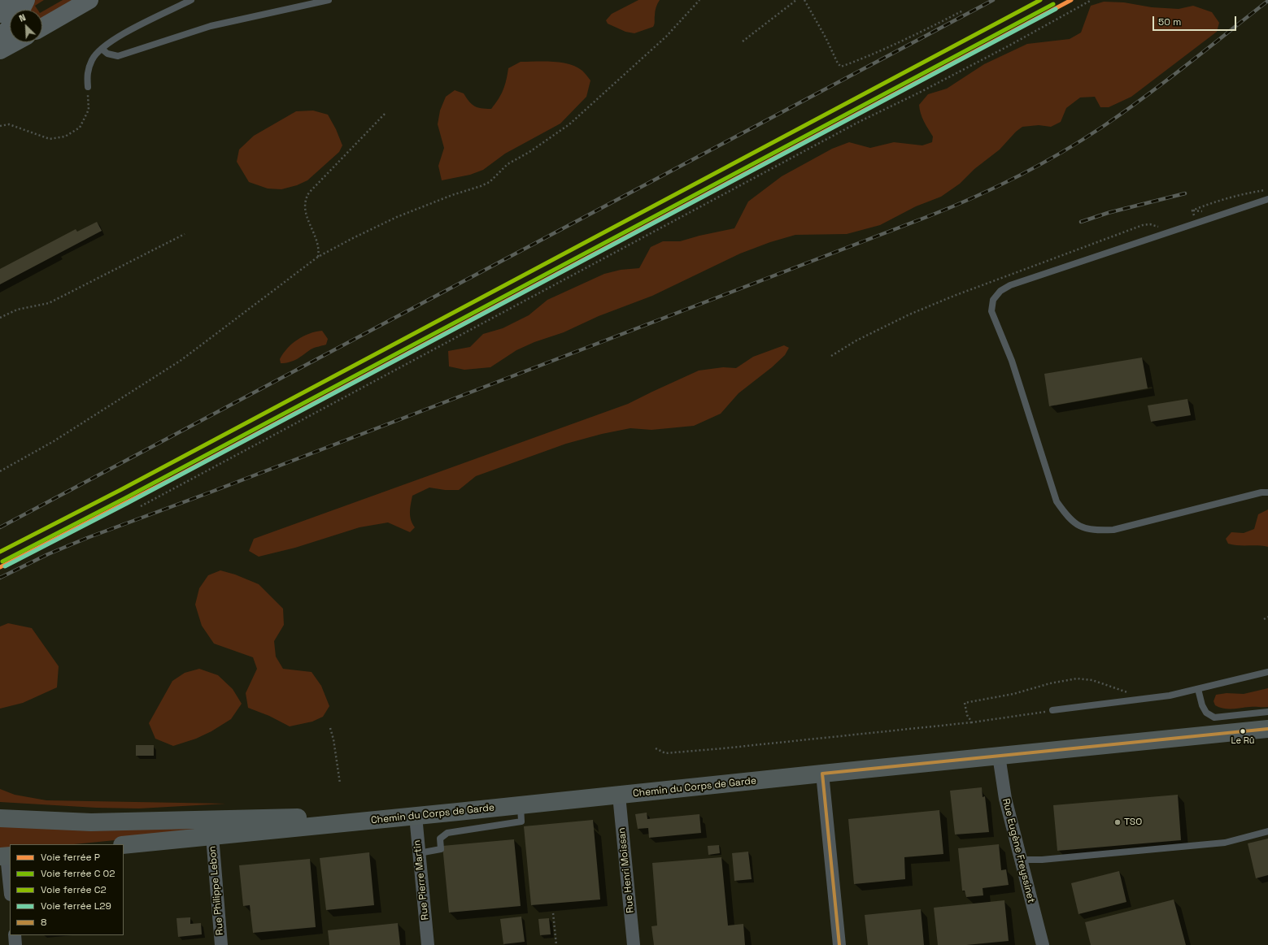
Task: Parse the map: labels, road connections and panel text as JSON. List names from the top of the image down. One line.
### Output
{"streets":{"street":["Chemin du Corps de Garde","Rue Eugène Freyssinet","Rue Henri Moissan","Rue Pierre Martin","Rue Philippe Lebon"]},"crossings":[["Chemin du Corps de Garde","Rue Eugène Freyssinet"],["Chemin du Corps de Garde","Rue Henri Moissan"],["Chemin du Corps de Garde","Rue Pierre Martin"],["Chemin du Corps de Garde","Rue Philippe Lebon"]],"places":["Le Rû","TSO"],"lines":["rail line P","rail line C2","rail line L29","transit line 8"],"legend":["Voie ferrée P","Voie ferrée C 02","Voie ferrée C2","Voie ferrée L29","8"],"scale_bar":"50 m","north":"top left"}
